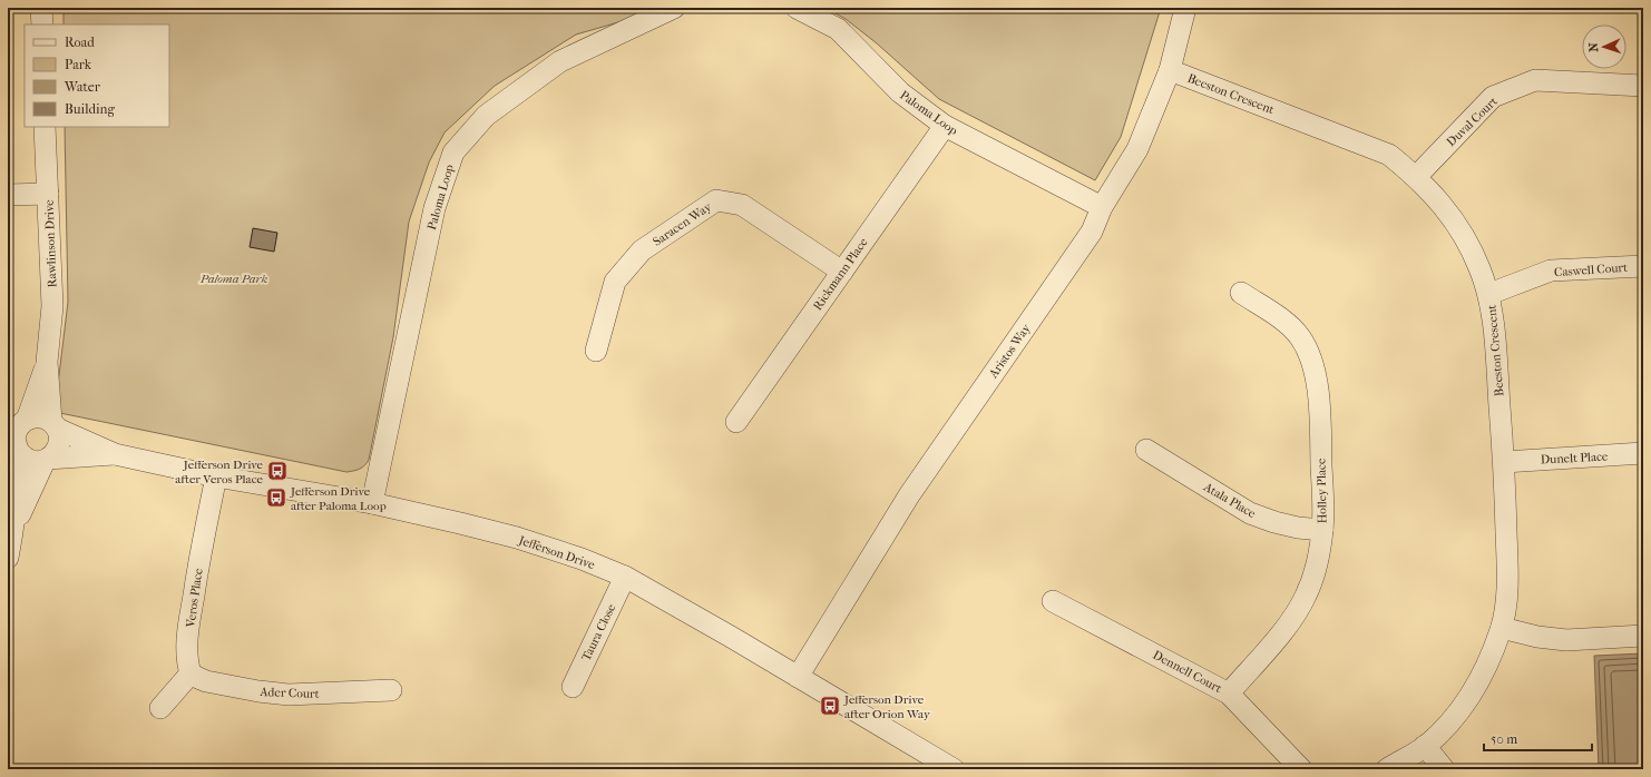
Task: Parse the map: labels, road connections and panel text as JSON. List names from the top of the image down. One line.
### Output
{"streets":{"street":["Beeston Crescent","Paloma Loop","Duval Court","Saracen Way","Rawlinson Drive","Caswell Court","Rickmann Place","Aristos Way","Dunelt Place","Holley Place","Atala Place","Jefferson Drive","Veros Place","Taura Close","Dennell Court","Ader Court"]},"crossings":[["Beeston Crescent","Duval Court"],["Beeston Crescent","Caswell Court"],["Beeston Crescent","Aristos Way"],["Beeston Crescent","Dunelt Place"],["Paloma Loop","Rickmann Place"],["Paloma Loop","Aristos Way"],["Paloma Loop","Jefferson Drive"],["Saracen Way","Rickmann Place"],["Rawlinson Drive","Jefferson Drive"],["Aristos Way","Jefferson Drive"],["Holley Place","Atala Place"],["Holley Place","Dennell Court"],["Jefferson Drive","Veros Place"],["Jefferson Drive","Taura Close"],["Veros Place","Ader Court"]],"parks":["Paloma Park"],"places":{"bus stop":["Jefferson Drive after Veros Place","Jefferson Drive after Paloma Loop","Jefferson Drive after Orion Way"]},"legend":["Road","Park","Water","Building"],"scale_bar":"50 m","north":"left"}
